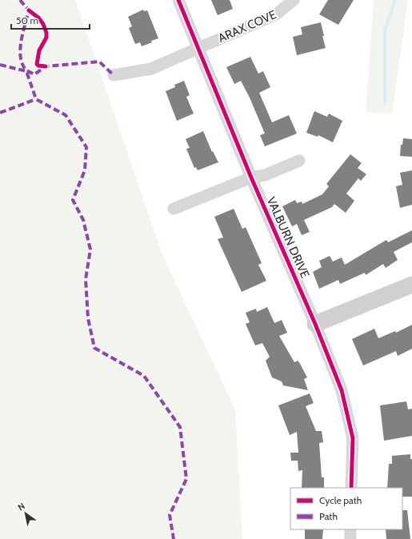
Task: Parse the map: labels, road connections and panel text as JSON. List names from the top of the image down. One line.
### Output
{"streets":{"street":["ARAX COVE","VALBURN DRIVE"]},"crossings":[["ARAX COVE","VALBURN DRIVE"]],"legend":["Cycle path","Path"],"scale_bar":"50 m","north":"top left"}
